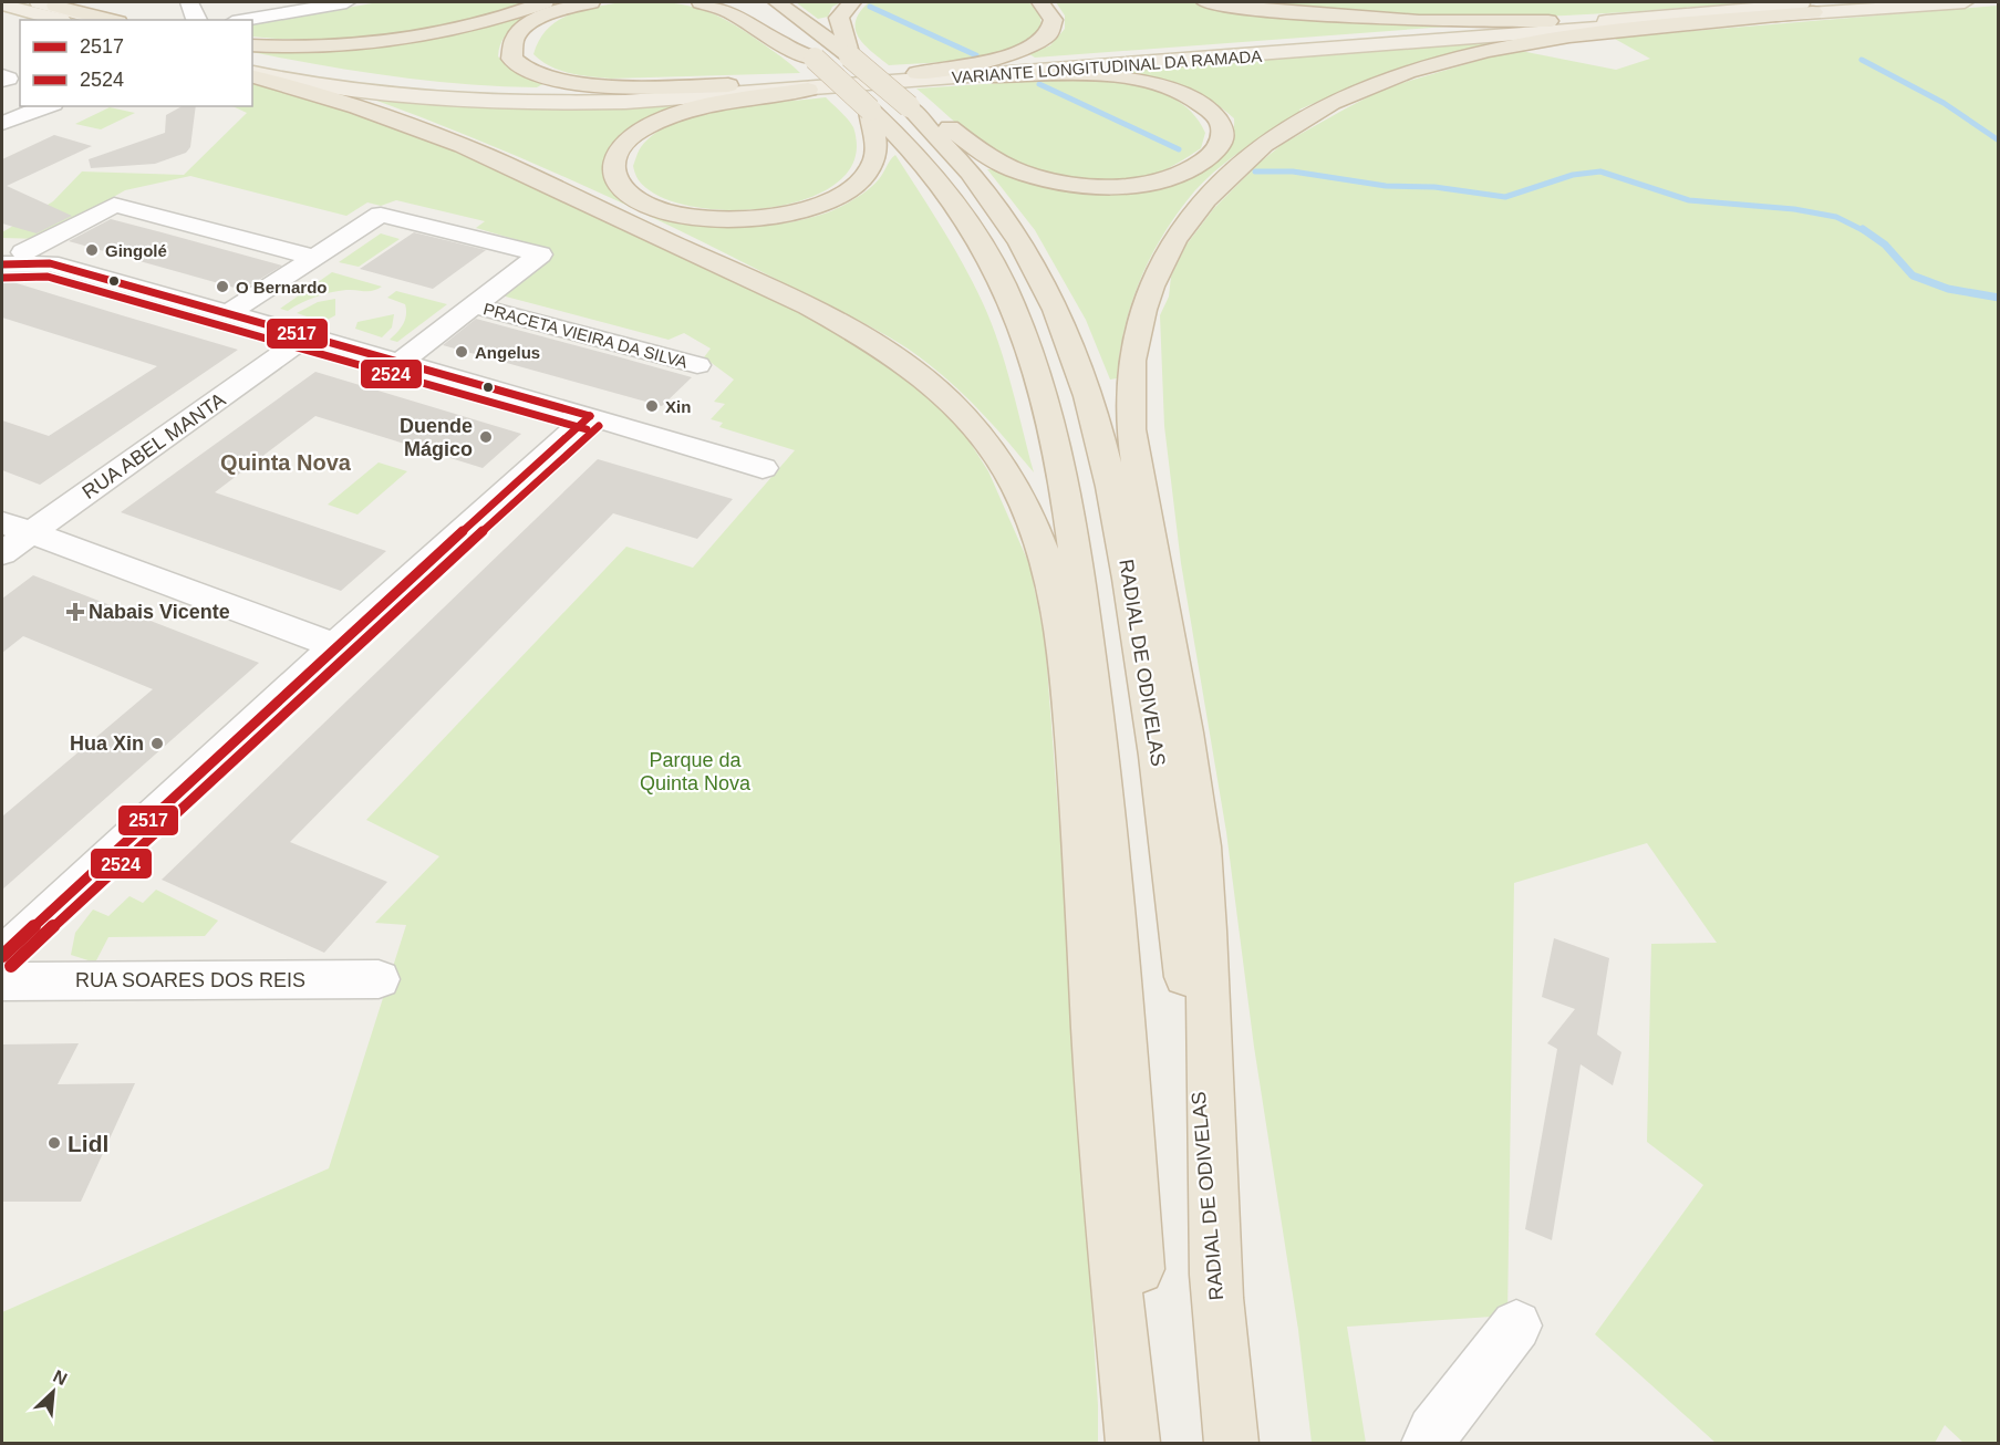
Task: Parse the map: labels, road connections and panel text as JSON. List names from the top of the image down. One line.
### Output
{"streets":{"highway":["RADIAL DE ODIVELAS"],"main road":["VARIANTE LONGITUDINAL DA RAMADA"],"street":["PRACETA VIEIRA DA SILVA","RUA ABEL MANTA","RUA SOARES DOS REIS"]},"crossings":[["VARIANTE LONGITUDINAL DA RAMADA","RADIAL DE ODIVELAS"]],"districts":["Quinta Nova"],"parks":["Parque da Quinta Nova"],"places":{"other":["Gingolé","O Bernardo","Angelus","Xin","Duende Mágico","Hua Xin","Lidl"],"health":["Nabais Vicente"]},"lines":["transit line 2517","transit line 2524"],"legend":["2517","2524"],"north":"top right"}
